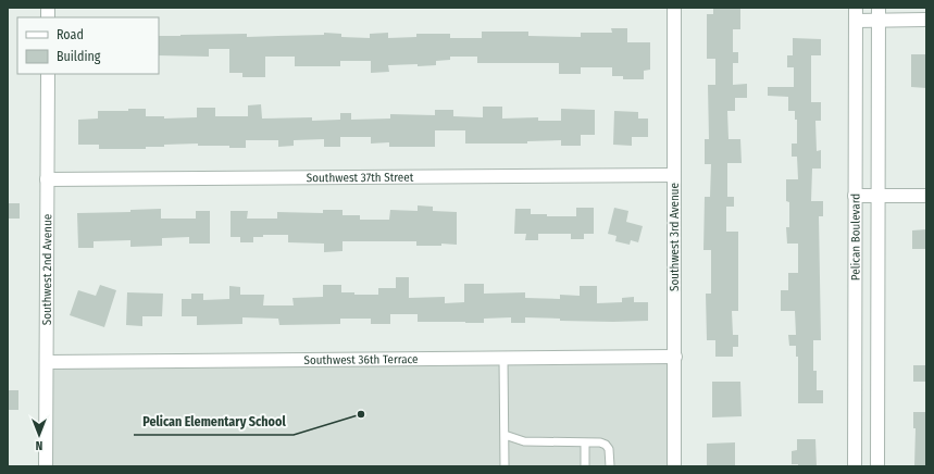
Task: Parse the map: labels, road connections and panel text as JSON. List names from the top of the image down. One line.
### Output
{"streets":{"street":["Southwest 37th Street","Southwest 3rd Avenue","Pelican Boulevard","Southwest 2nd Avenue","Southwest 36th Terrace"]},"crossings":[["Southwest 37th Street","Southwest 3rd Avenue"],["Southwest 37th Street","Southwest 2nd Avenue"],["Southwest 3rd Avenue","Southwest 36th Terrace"],["Southwest 2nd Avenue","Southwest 36th Terrace"]],"places":["Pelican Elementary School"],"legend":["Road","Building"],"north":"bottom"}
